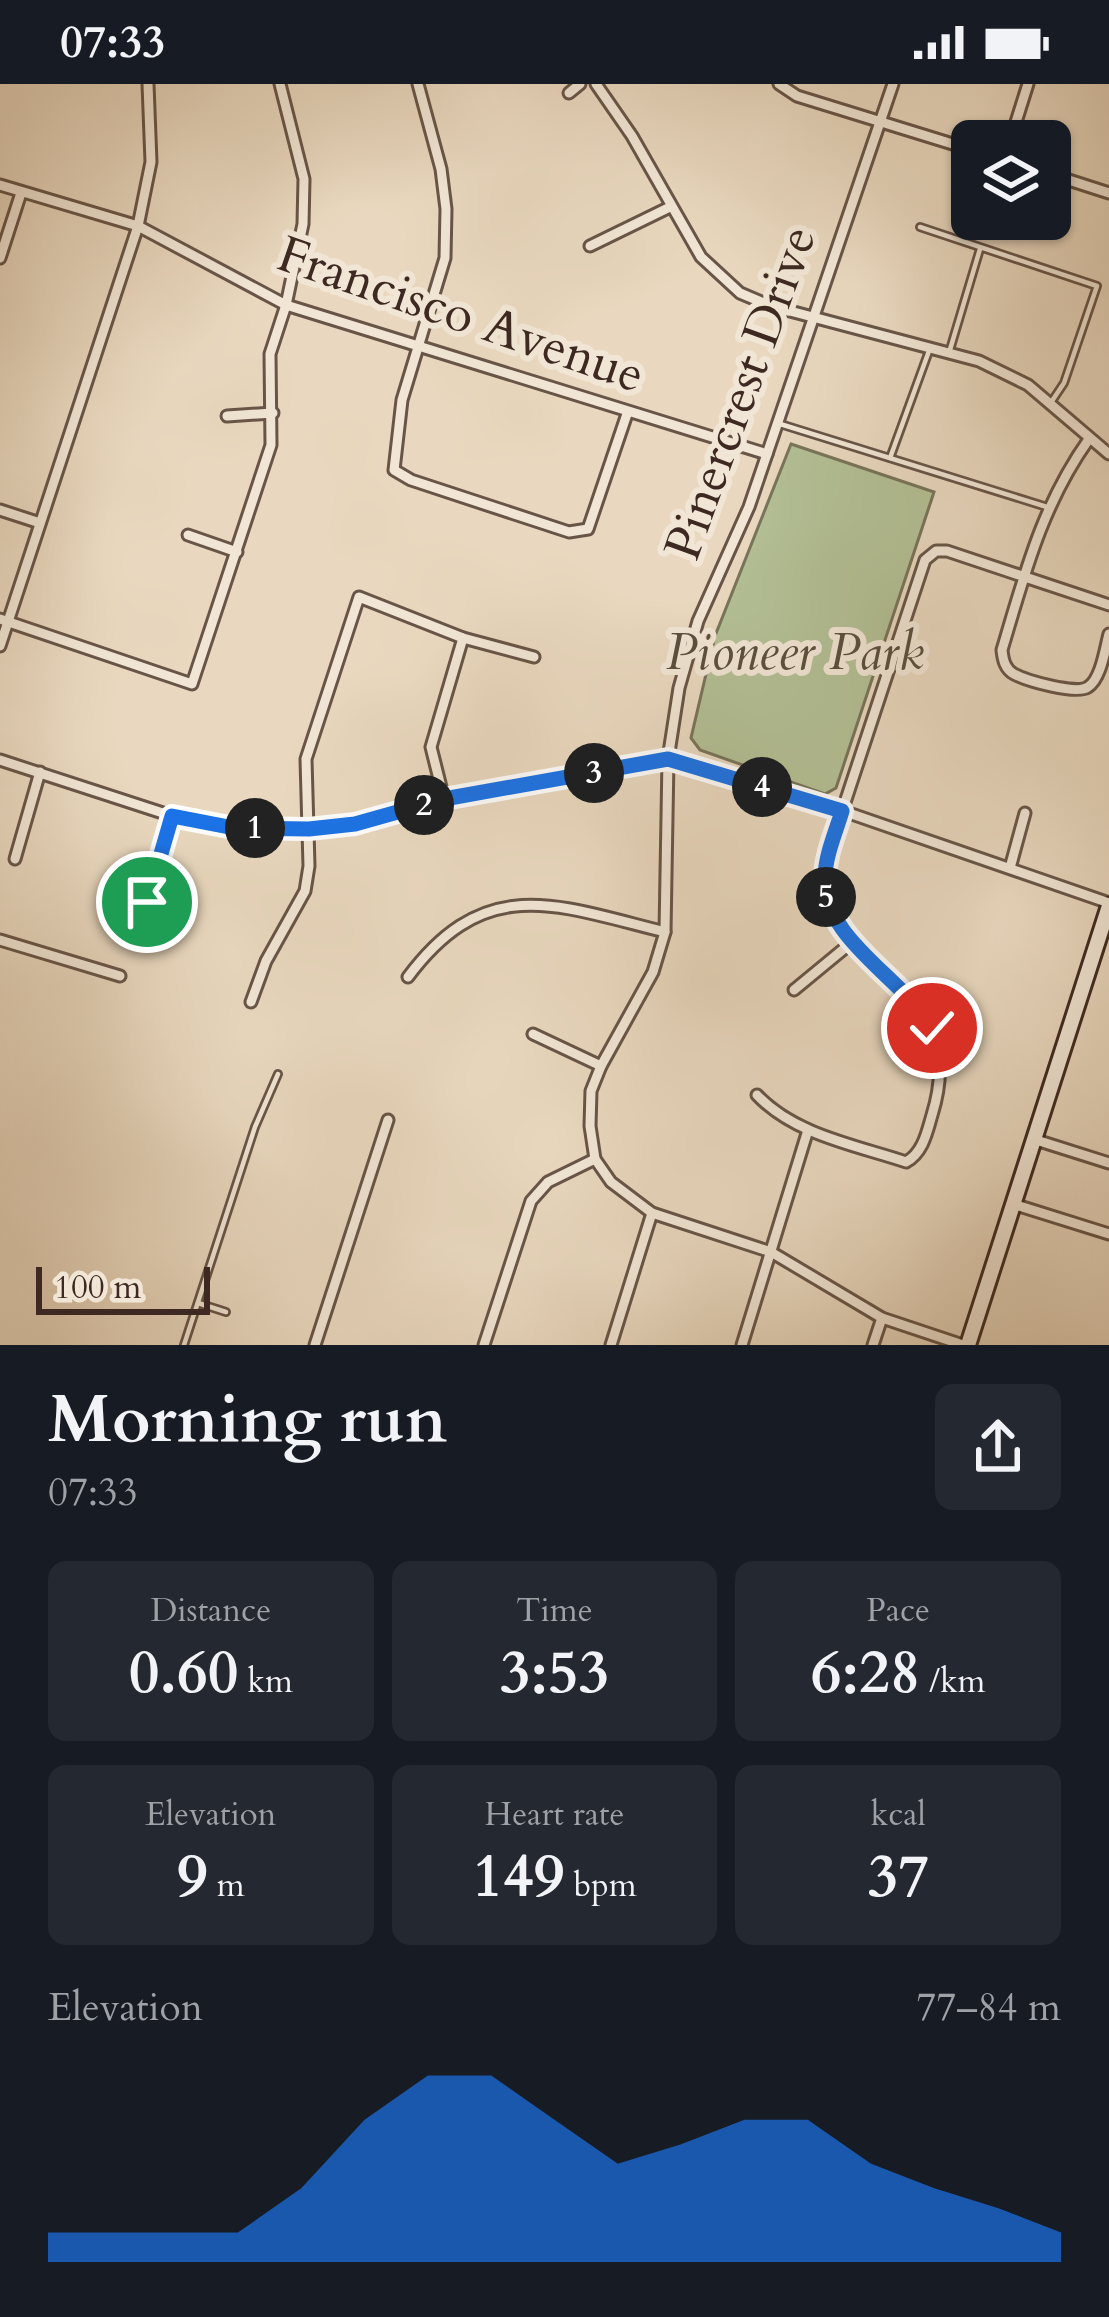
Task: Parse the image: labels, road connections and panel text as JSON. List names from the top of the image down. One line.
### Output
{"streets":{"street":["Francisco Avenue","Pinercrest Drive"]},"crossings":[["Francisco Avenue","Pinercrest Drive"]],"parks":["Pioneer Park"],"scale_bar":"100 m","page":{"status":"07:33","pins":["3","4","2","1","5"],"scale":"100 m","heading":["Morning run","07:33"],"stats":[["Distance","0.60 km"],["Time","3:53"],["Pace","6:28 /km"],["Elevation","9 m"],["Heart rate","149 bpm"],["kcal","37"]],"chart":["Elevation","77–84 m"]}}
